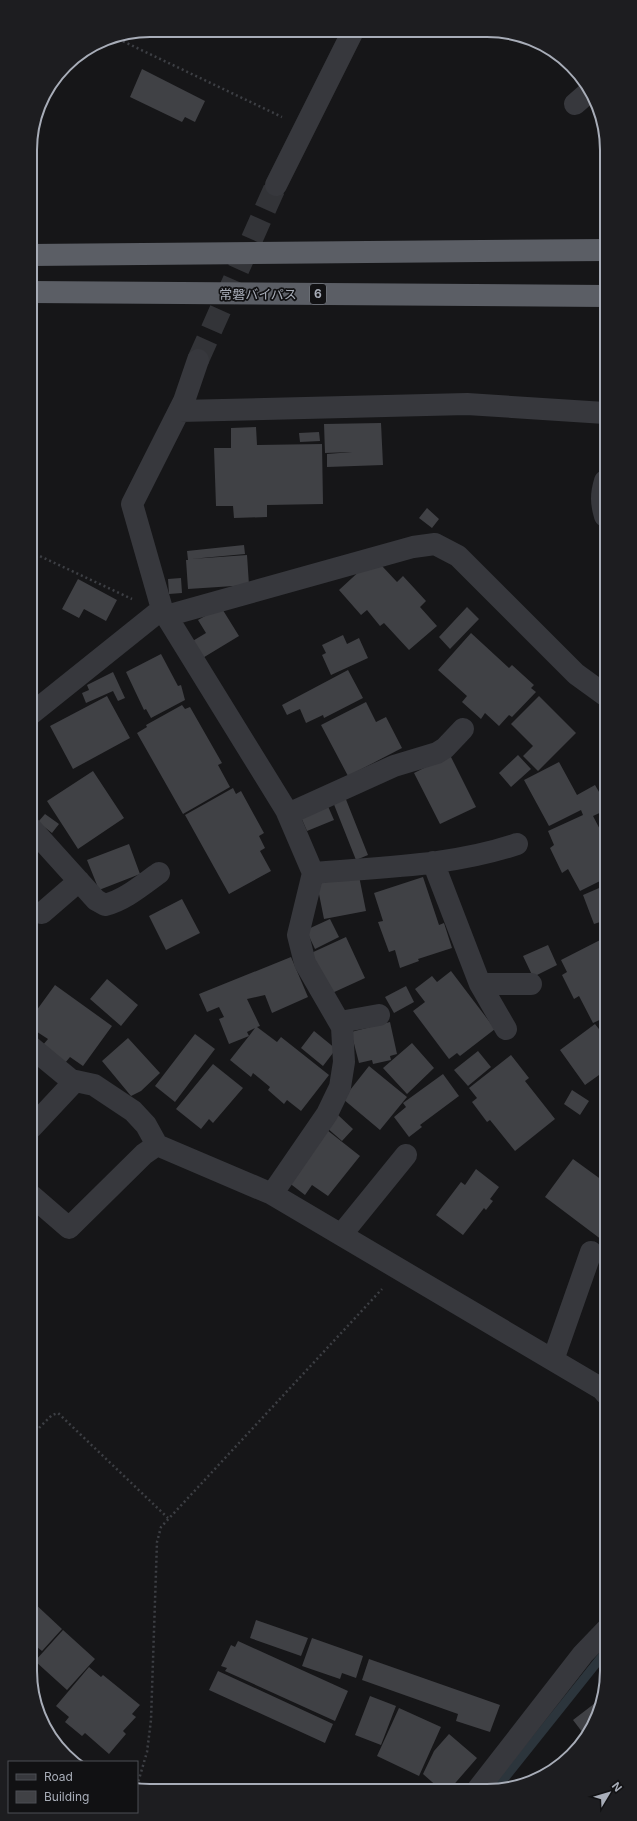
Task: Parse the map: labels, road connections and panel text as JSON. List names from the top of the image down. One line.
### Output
{"streets":{"highway":["常磐バイパス","6"]},"legend":["Road","Building"],"north":"top right"}
